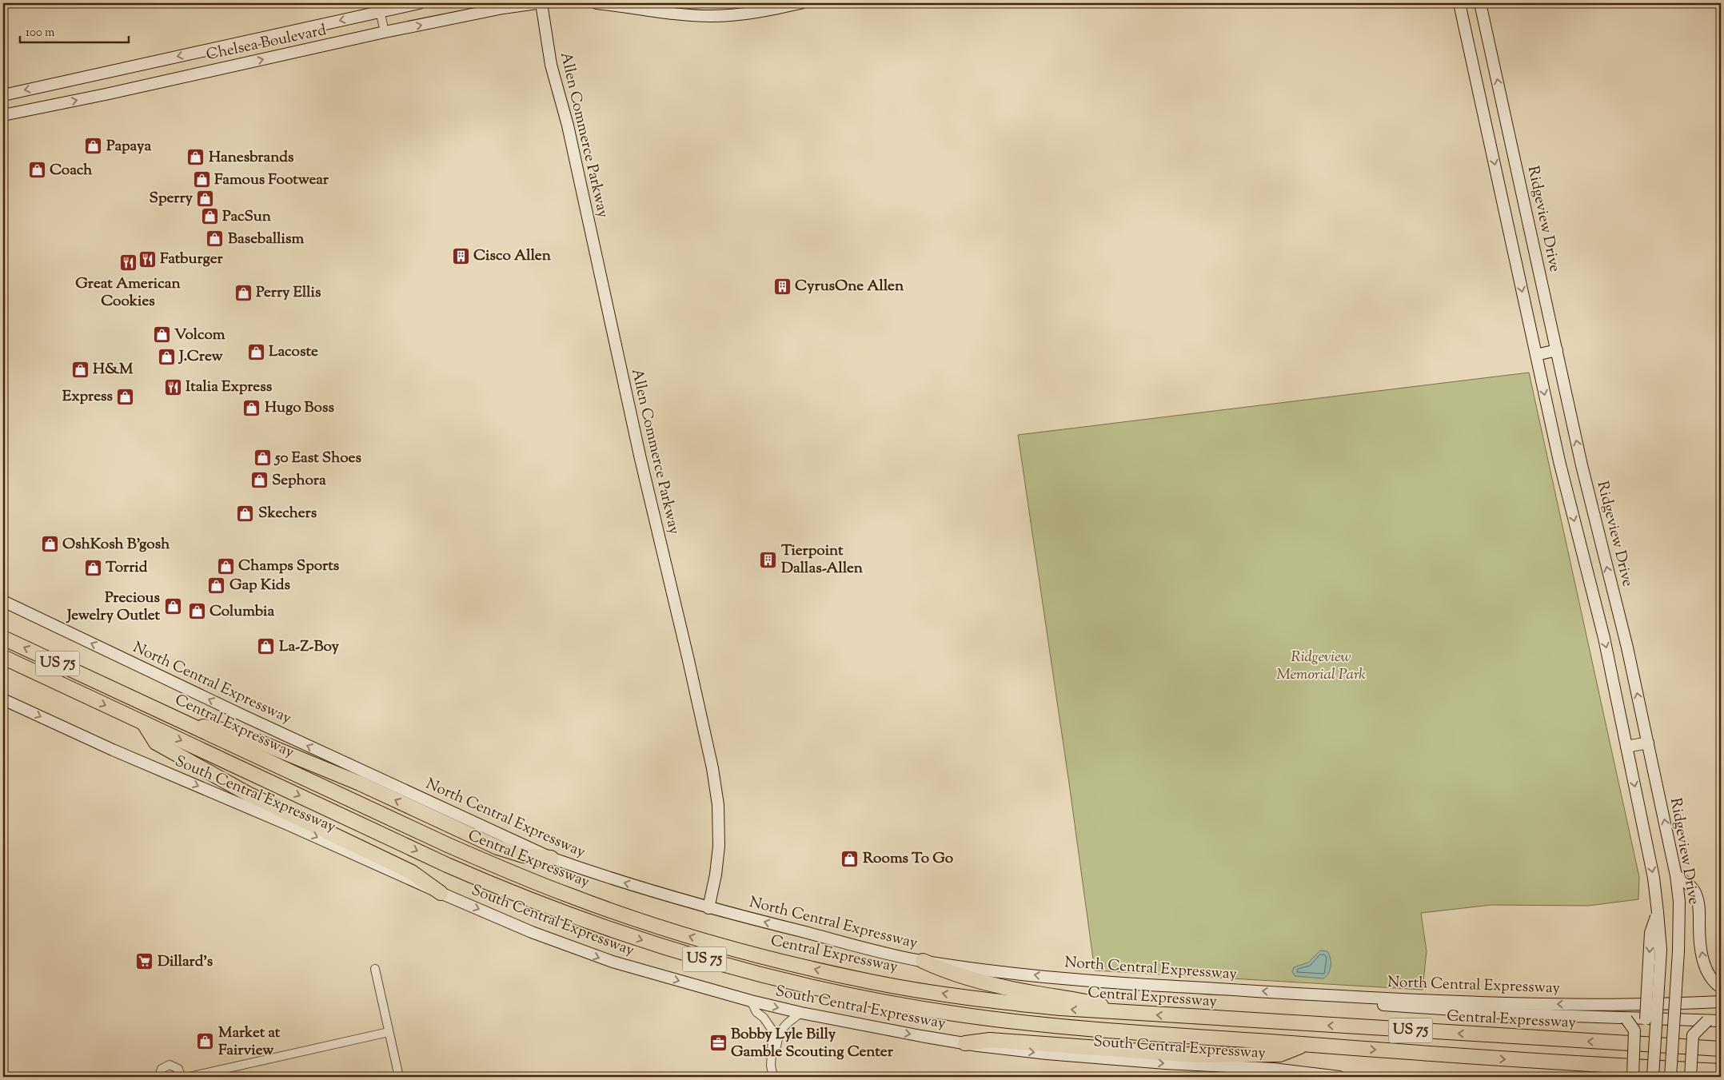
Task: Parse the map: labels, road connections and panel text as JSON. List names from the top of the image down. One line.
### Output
{"streets":{"highway":["US 75","Central Expressway"],"main road":["Chelsea Boulevard","Allen Commerce Parkway","Ridgeview Drive","North Central Expressway","South Central Expressway"]},"crossings":[["Allen Commerce Parkway","North Central Expressway"]],"one_way":["North Central Expressway","South Central Expressway"],"parks":["Ridgeview Memorial Park"],"places":{"shop":["Papaya","Hanesbrands","Coach","Famous Footwear","Sperry","PacSun","Baseballism","Perry Ellis","Volcom","Lacoste","J.Crew","H&M","Express","Hugo Boss","50 East Shoes","Sephora","Skechers","OshKosh B'gosh","Champs Sports","Torrid","Gap Kids","Precious Jewelry Outlet","Columbia","La-Z-Boy","Rooms To Go","Market at Fairview"],"building":["Cisco Allen","CyrusOne Allen","Tierpoint Dallas-Allen"],"restaurant":["Fatburger","Great American Cookies","Italia Express"],"supermarket":["Dillard's"],"office":["Bobby Lyle Billy Gamble Scouting Center"]},"scale_bar":"100 m"}
